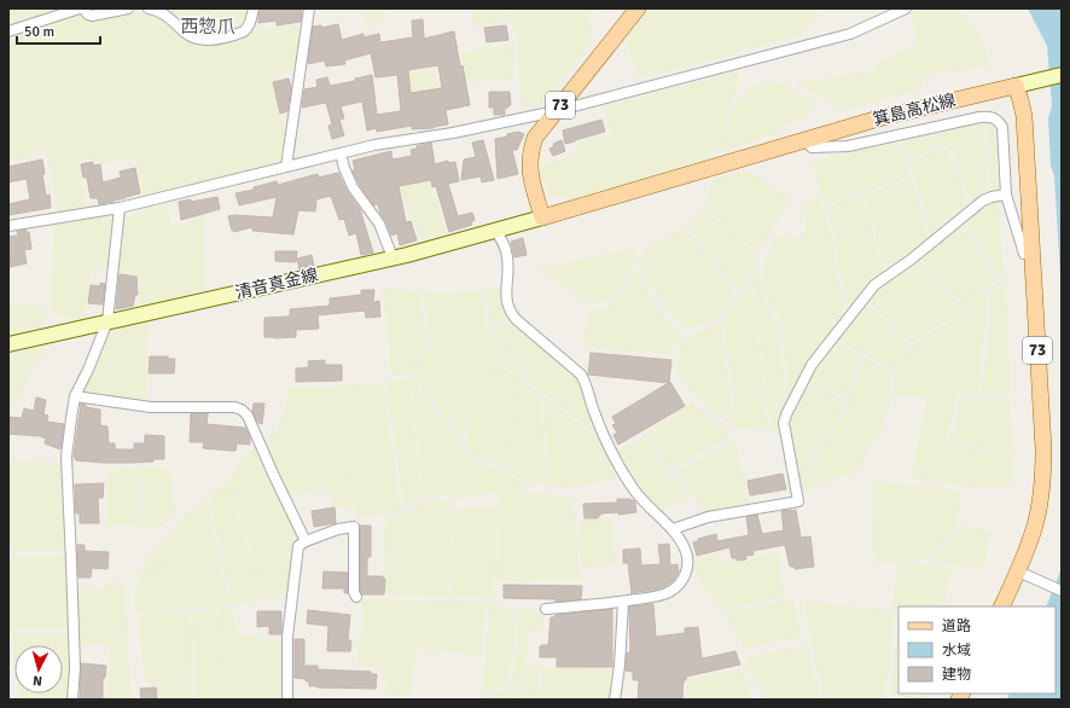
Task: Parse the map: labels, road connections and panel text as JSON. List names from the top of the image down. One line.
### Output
{"streets":{"main road":["73","箕島高松線","清音真金線"]},"crossings":[["73","箕島高松線"],["73","清音真金線"],["箕島高松線","清音真金線"]],"districts":["西惣爪"],"legend":["道路","水域","建物"],"scale_bar":"50 m","north":"bottom"}
